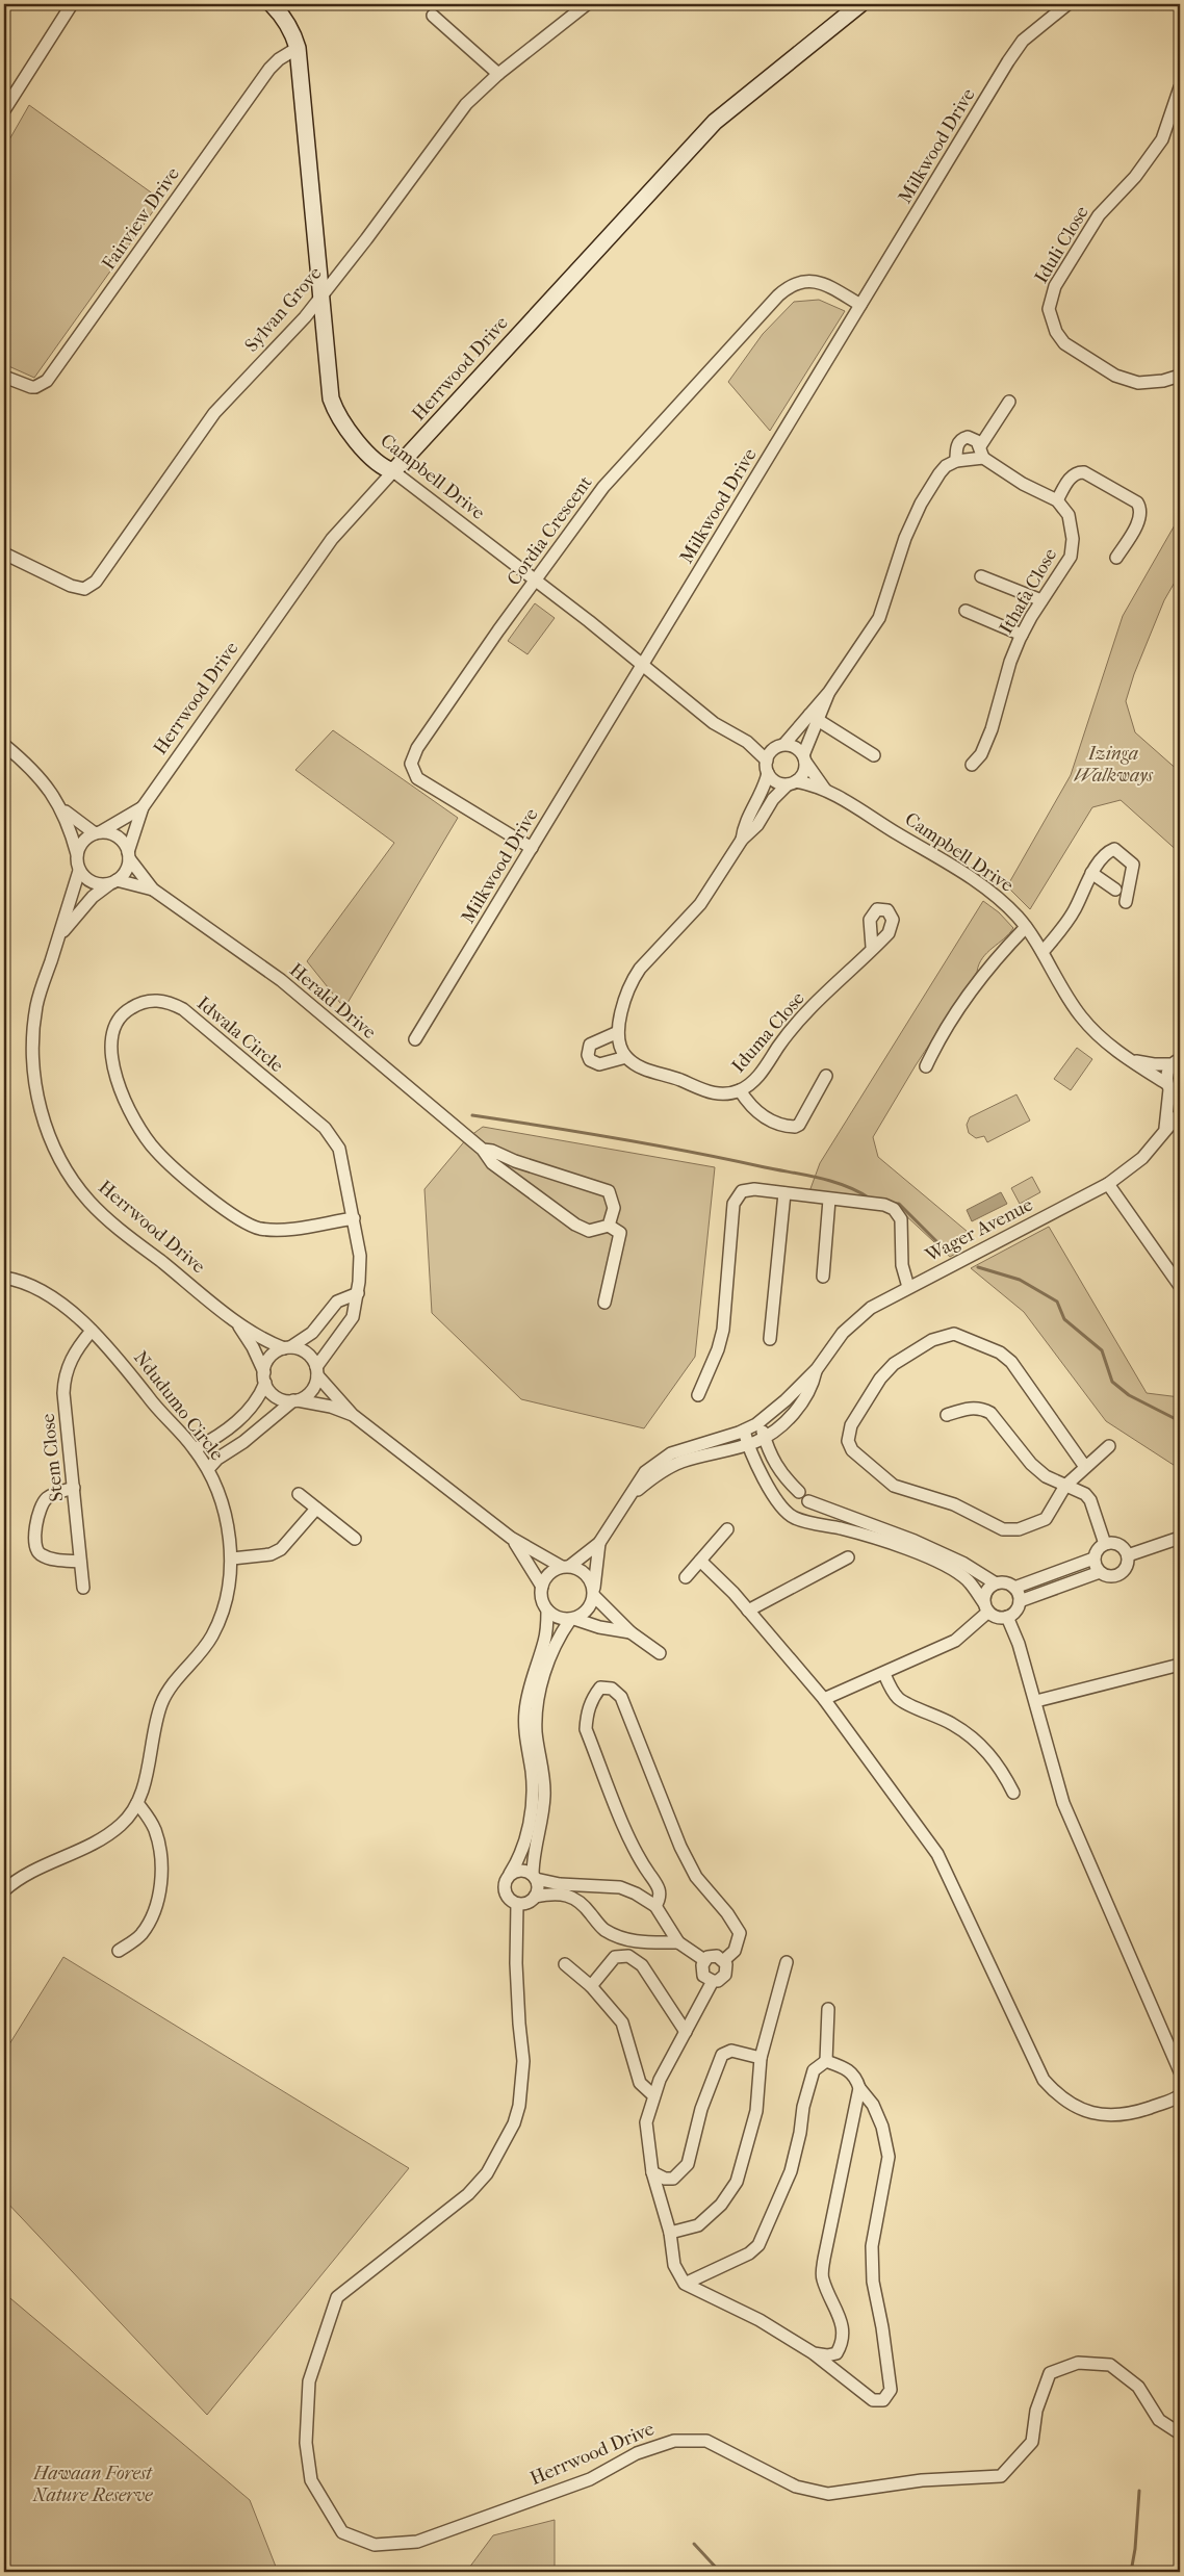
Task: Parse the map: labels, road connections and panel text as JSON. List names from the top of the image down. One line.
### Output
{"streets":{"street":["Milkwood Drive","Fairview Drive","Iduli Close","Sylvan Grove","Herrwood Drive","Campbell Drive","Cordia Crescent","Ithafa Close","Herald Drive","Iduma Close","Idwala Circle","Wager Avenue","Ndudumo Circle","Stem Close"]},"crossings":[["Milkwood Drive","Campbell Drive"],["Milkwood Drive","Cordia Crescent"],["Fairview Drive","Campbell Drive"],["Sylvan Grove","Campbell Drive"],["Herrwood Drive","Campbell Drive"],["Herrwood Drive","Herald Drive"],["Herrwood Drive","Idwala Circle"],["Campbell Drive","Cordia Crescent"],["Ndudumo Circle","Stem Close"]],"parks":["Izinga Walkways","Hawaan Forest Nature Reserve"]}
